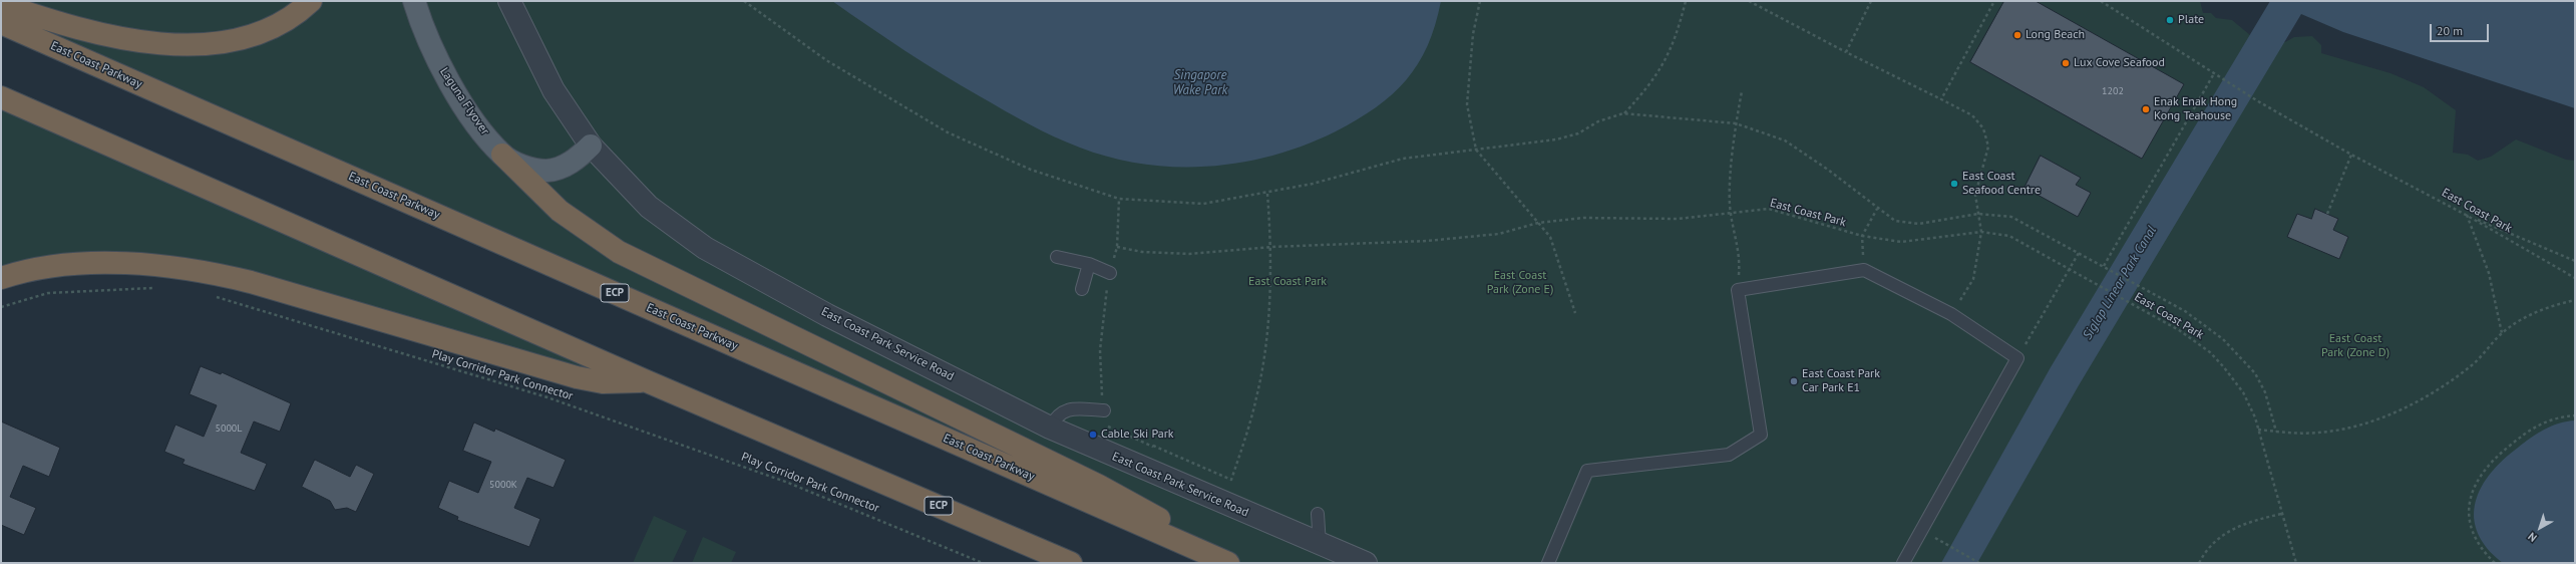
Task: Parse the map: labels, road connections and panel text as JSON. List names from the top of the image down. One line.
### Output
{"streets":{"highway":["East Coast Parkway","ECP"],"main road":["Laguna Flyover"],"street":["East Coast Park Service Road"],"path":["East Coast Park","Play Corridor Park Connector"]},"water":["Singapore Wake Park","Siglap Linear Park Canal"],"parks":["East Coast Park (Zone E)","East Coast Park","East Coast Park (Zone D)"],"places":["Plate","Long Beach","Lux Cove Seafood","Enak Enak Hong Kong Teahouse","East Coast Seafood Centre","East Coast Park Car Park E1","Cable Ski Park"],"house_numbers":["1202","5000L","5000K"],"scale_bar":"20 m","north":"bottom left"}
